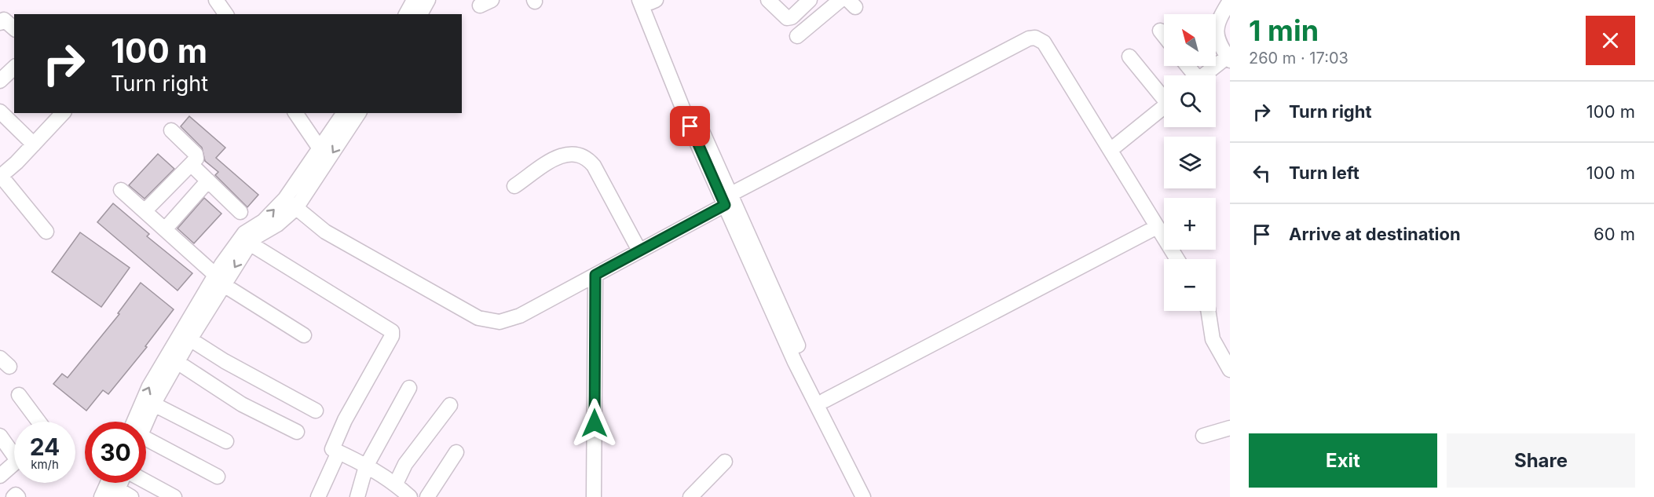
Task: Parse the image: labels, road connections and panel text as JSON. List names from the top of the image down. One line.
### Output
{"north":"top left","page":{"heading":["1 min","260 m · 17:03"],"map_buttons":["+","−"],"turn":["100 m","Turn right"],"list":[{"name":"Turn right","value":"100 m"},{"name":"Turn left","value":"100 m"},{"name":"Arrive at destination","value":"60 m"}],"speed":"24 km/h","limit":"30","buttons":["Exit","Share"]}}
